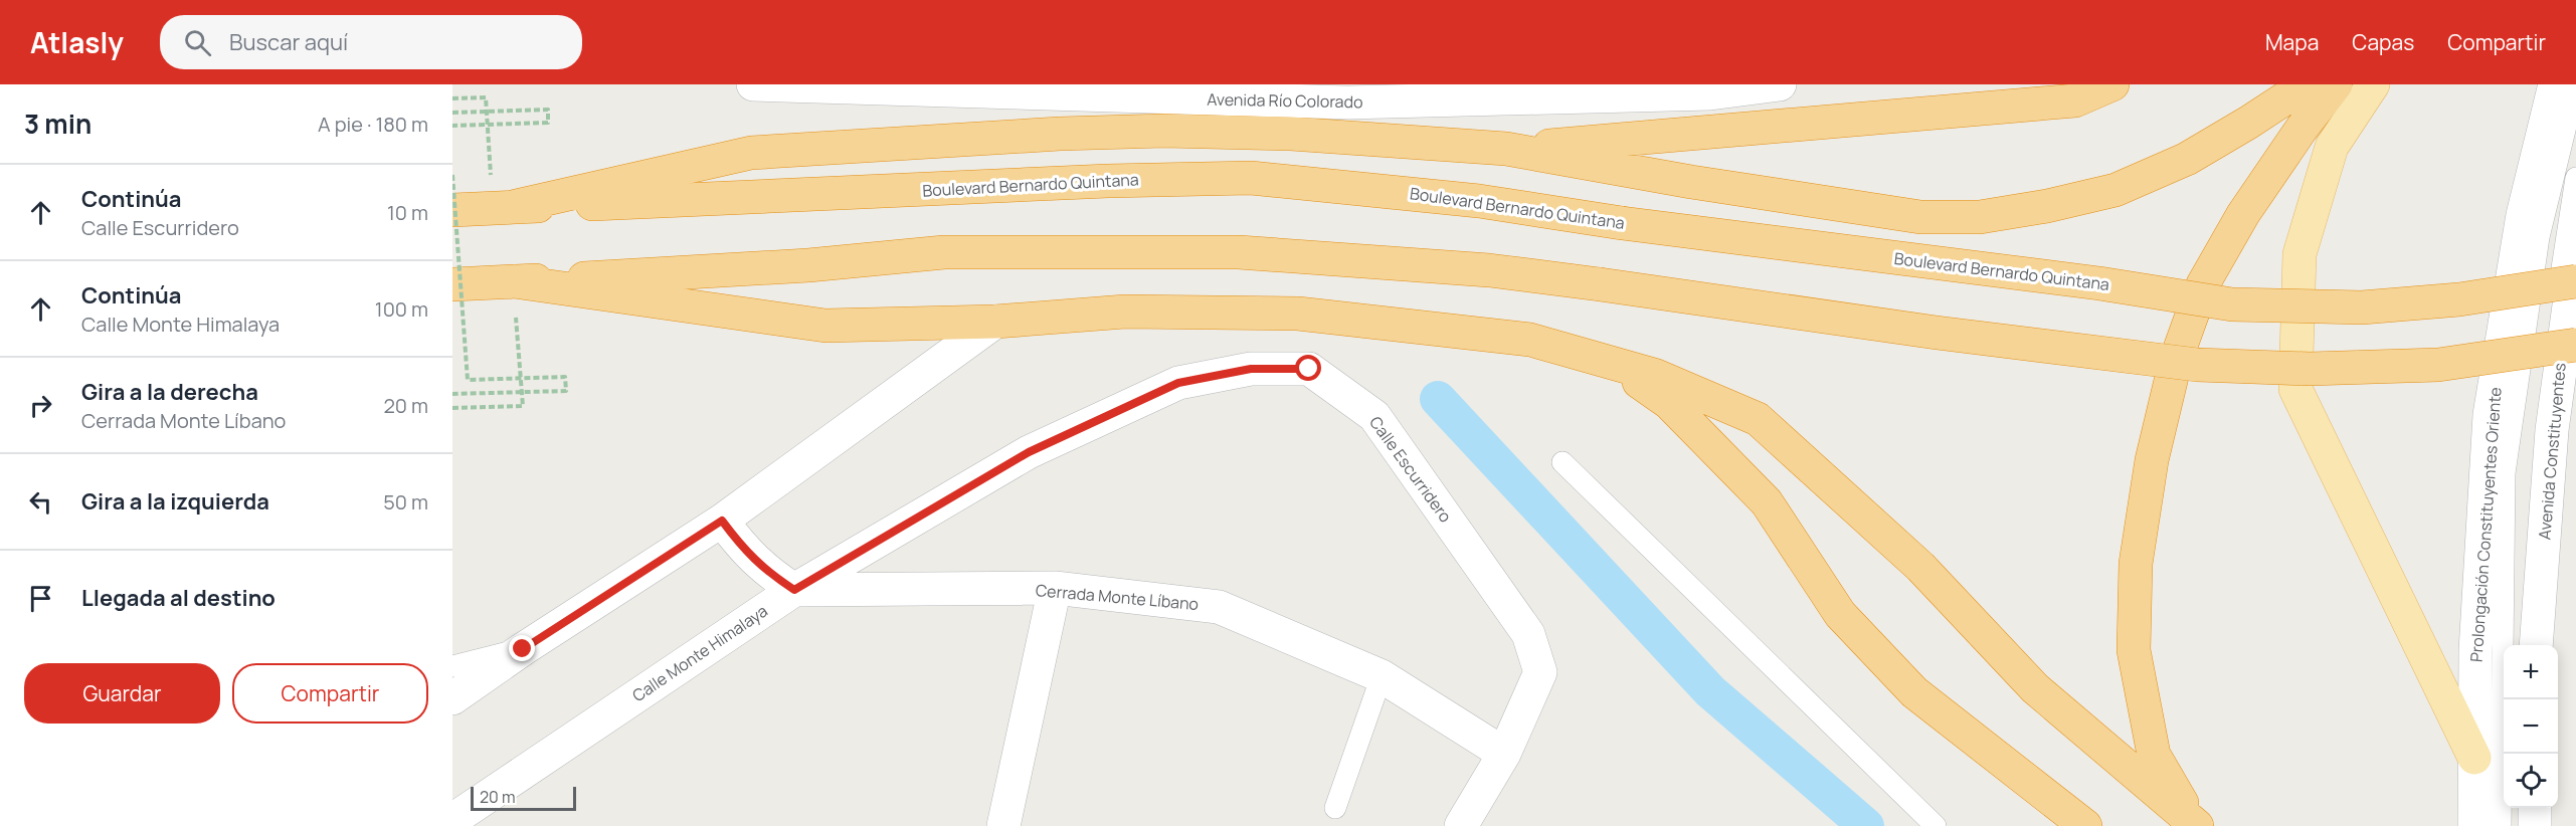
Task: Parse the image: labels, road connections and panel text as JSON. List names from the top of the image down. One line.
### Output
{"streets":{"highway":["Boulevard Bernardo Quintana"],"street":["Avenida Río Colorado","Avenida Constituyentes","Calle Escurridero","Prolongación Constituyentes Oriente","Cerrada Monte Líbano","Calle Monte Himalaya"]},"crossings":[["Calle Escurridero","Cerrada Monte Líbano"],["Calle Escurridero","Calle Monte Himalaya"],["Cerrada Monte Líbano","Calle Monte Himalaya"]],"scale_bar":"20 m","page":{"header":"Atlasly","search":"Buscar aquí","nav":["Mapa","Capas","Compartir"],"heading":["3 min","A pie · 180 m"],"list":[["Continúa","Calle Escurridero","10 m"],["Continúa","Calle Monte Himalaya","100 m"],["Gira a la derecha","Cerrada Monte Líbano","20 m"],["Gira a la izquierda","50 m"],"Llegada al destino"],"buttons":["Guardar","Compartir"],"map_buttons":["+","−"],"scale":"20 m"}}
